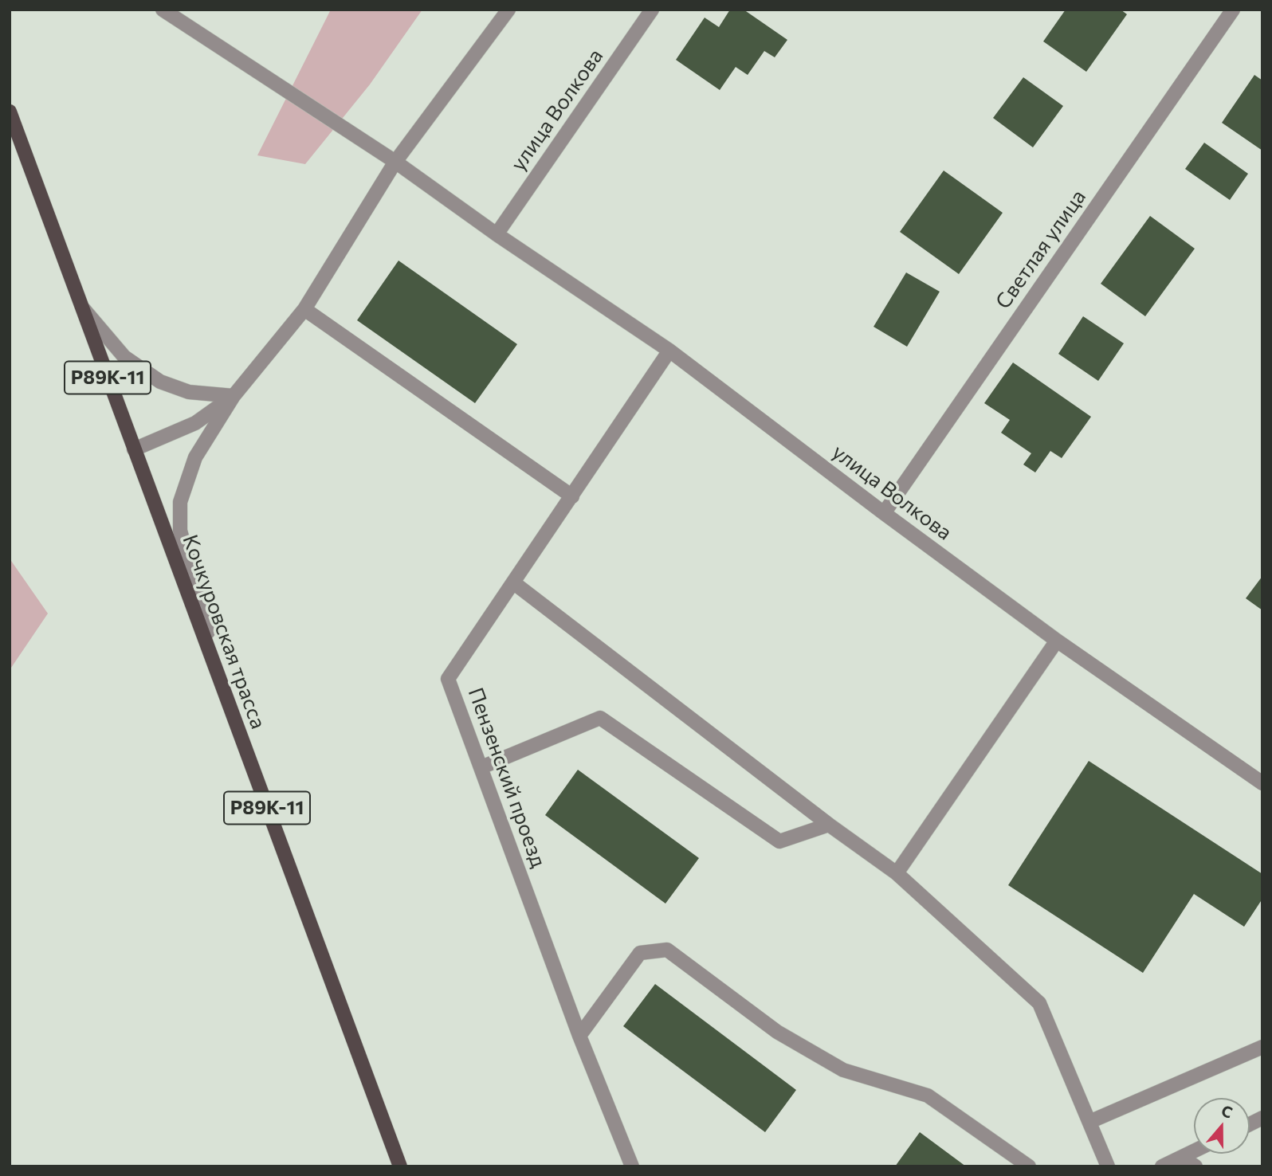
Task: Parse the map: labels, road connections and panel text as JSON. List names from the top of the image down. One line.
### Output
{"streets":{"main road":["Р89К-11","Кочкуровская трасса"],"street":["улица Волкова","Светлая улица","Пензенский проезд"]},"crossings":[["улица Волкова","Светлая улица"],["улица Волкова","Пензенский проезд"]],"north":"top"}
